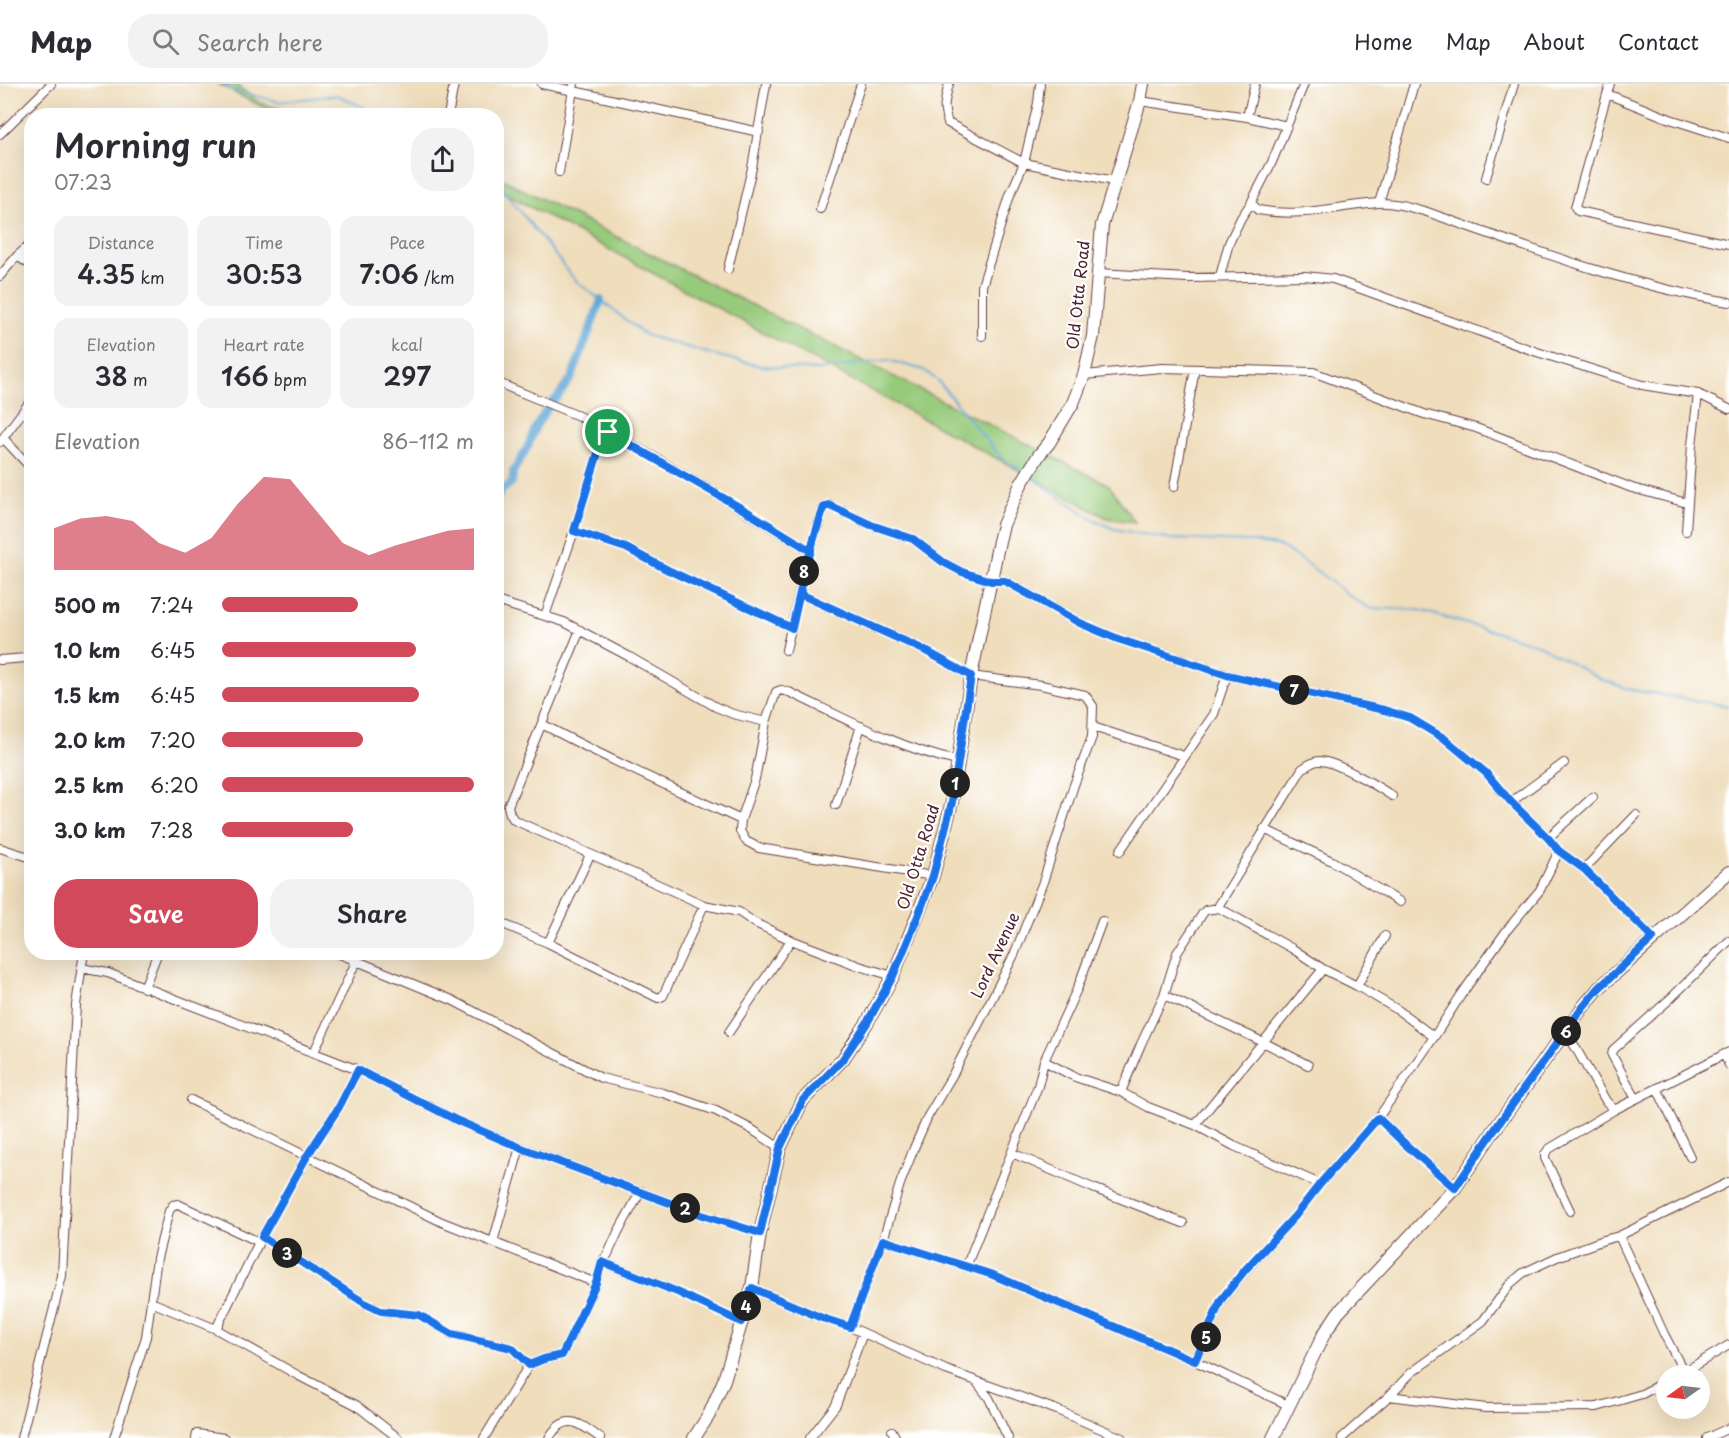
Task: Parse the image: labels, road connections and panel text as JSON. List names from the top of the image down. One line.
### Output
{"streets":{"street":["Old Otta Road","Lord Avenue"]},"crossings":[["Old Otta Road","Lord Avenue"]],"north":"left","page":{"header":"Map","search":"Search here","nav":["Home","Map","About","Contact"],"heading":["Morning run","07:23"],"stats":[["Distance","4.35 km"],["Time","30:53"],["Pace","7:06 /km"],["Elevation","38 m"],["Heart rate","166 bpm"],["kcal","297"]],"chart":["Elevation","86–112 m"],"pins":["8","7","1","6","2","3","4","5"],"list":[{"name":"500 m","note":"7:24"},{"name":"1.0 km","note":"6:45"},{"name":"1.5 km","note":"6:45"},{"name":"2.0 km","note":"7:20"},{"name":"2.5 km","note":"6:20"},{"name":"3.0 km","note":"7:28"}],"buttons":["Save","Share"]}}
